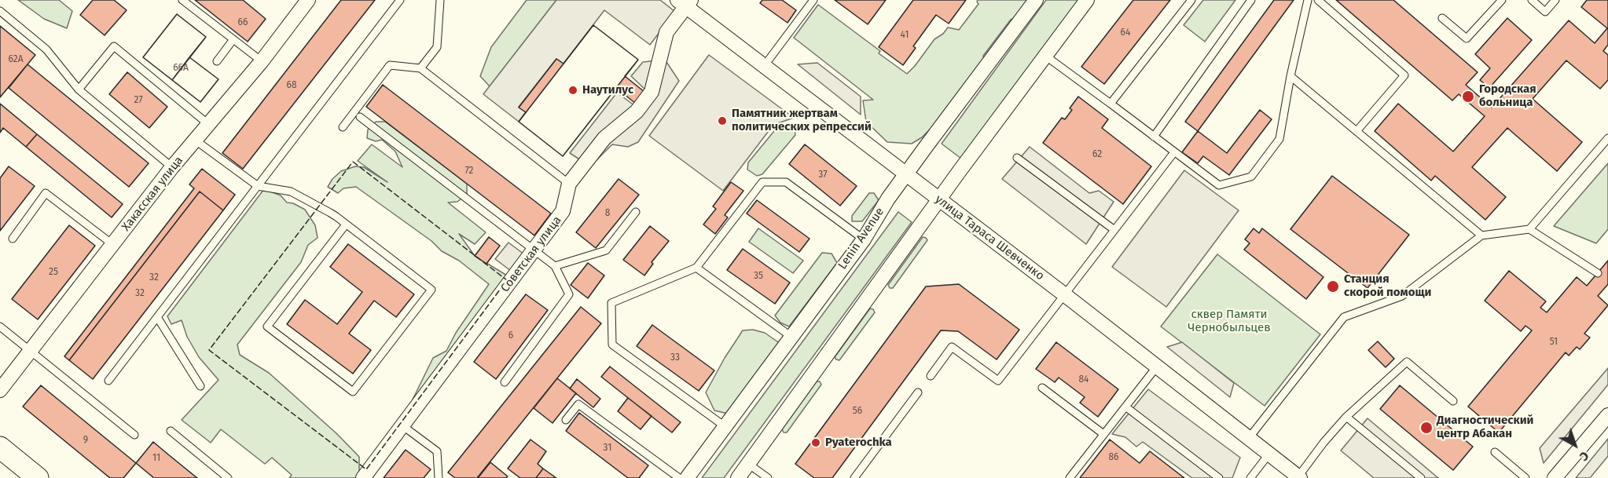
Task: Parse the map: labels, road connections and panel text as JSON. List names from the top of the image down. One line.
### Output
{"streets":{"street":["Хакасская улица","улица Тараса Шевченко","Lenin Avenue","Советская улица"]},"crossings":[["улица Тараса Шевченко","Lenin Avenue"],["улица Тараса Шевченко","Советская улица"]],"parks":["сквер Памяти Чернобыльцев"],"places":["Наутилус","Городская больница","Памятник жертвам политических репрессий","Станция скорой помощи","Диагностический центр Абакан","Pyaterochka"],"house_numbers":["66","64","41","62А","66А","68","27","62","72","37","8","25","35","32","32","6","51","33","84","56","9","31","86","11"],"north":"bottom right"}
